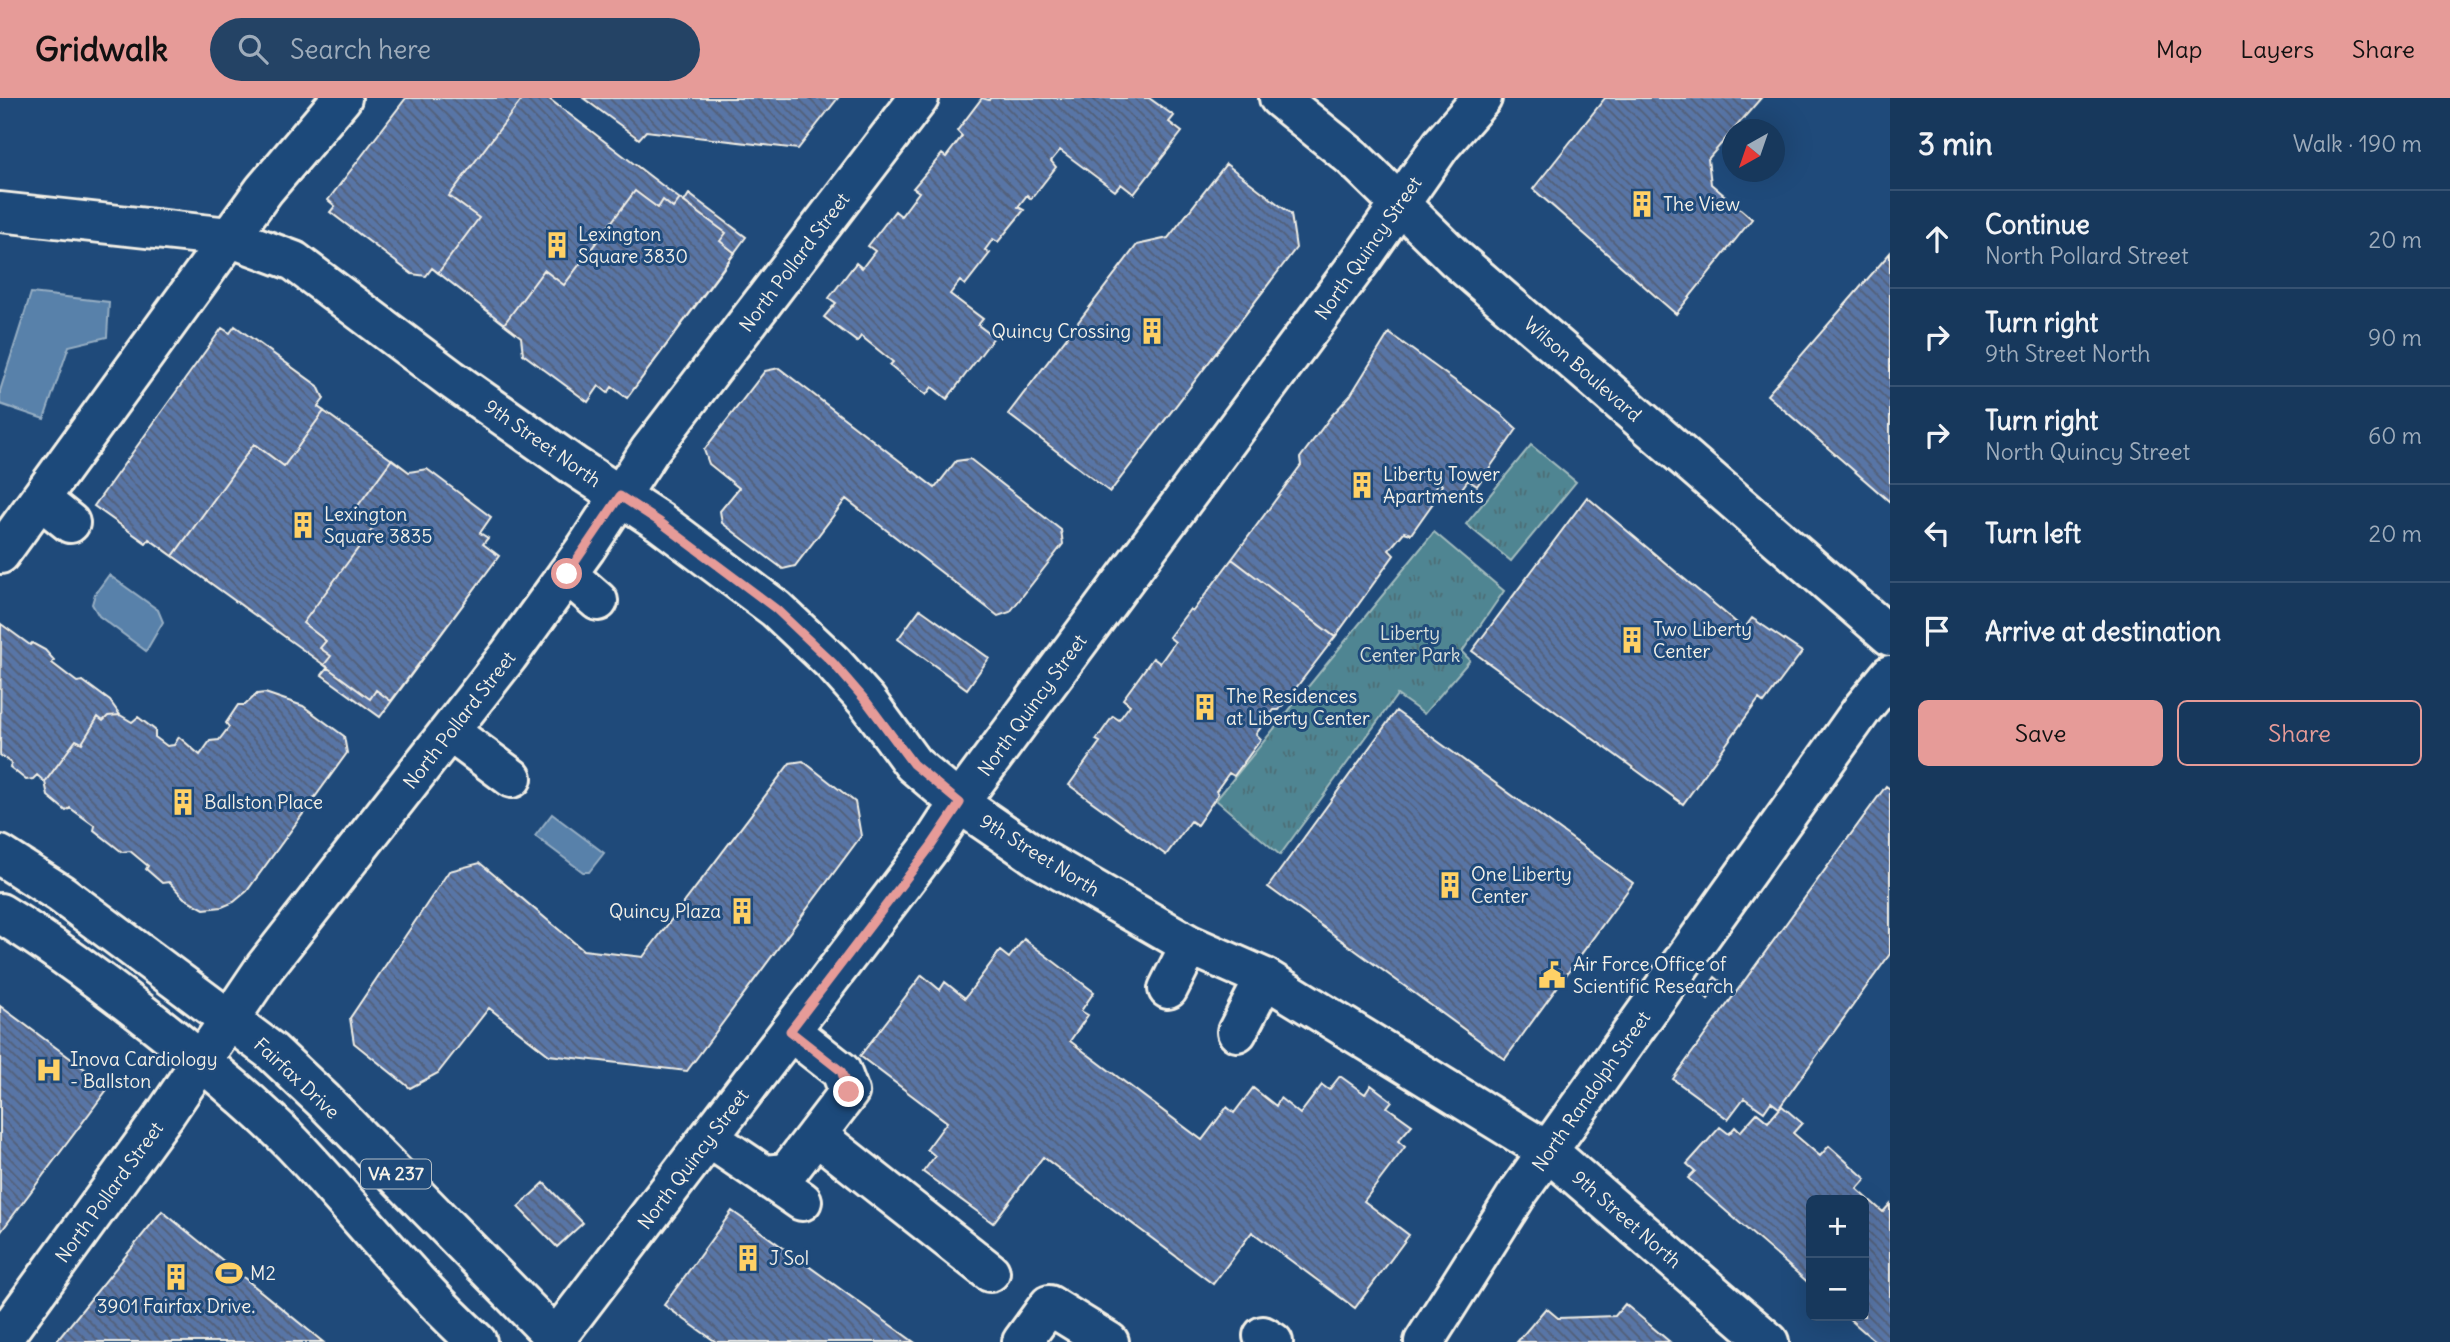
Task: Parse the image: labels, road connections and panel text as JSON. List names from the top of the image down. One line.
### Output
{"streets":{"street":["North Quincy Street","North Pollard Street","Wilson Boulevard","9th Street North","Fairfax Drive","North Randolph Street","VA 237"]},"crossings":[["North Quincy Street","Wilson Boulevard"],["North Quincy Street","9th Street North"],["North Quincy Street","Fairfax Drive"],["North Pollard Street","9th Street North"],["North Pollard Street","Fairfax Drive"],["North Pollard Street","VA 237"],["9th Street North","North Randolph Street"]],"parks":["Liberty Center Park"],"places":{"building":["The View","Lexington Square 3830","Quincy Crossing","Liberty Tower Apartments","Lexington Square 3835","Two Liberty Center","The Residences at Liberty Center","Ballston Place","One Liberty Center","Quincy Plaza","J Sol","3901 Fairfax Drive."],"public building":["Air Force Office of Scientific Research"],"hospital":["Inova Cardiology - Ballston"],"sports":["M2"]},"north":"bottom left","page":{"header":"Gridwalk","search":"Search here","nav":["Map","Layers","Share"],"heading":["3 min","Walk · 190 m"],"list":[["Continue","North Pollard Street","20 m"],["Turn right","9th Street North","90 m"],["Turn right","North Quincy Street","60 m"],["Turn left","20 m"],"Arrive at destination"],"buttons":["Save","Share"],"map_buttons":["+","−"]}}
